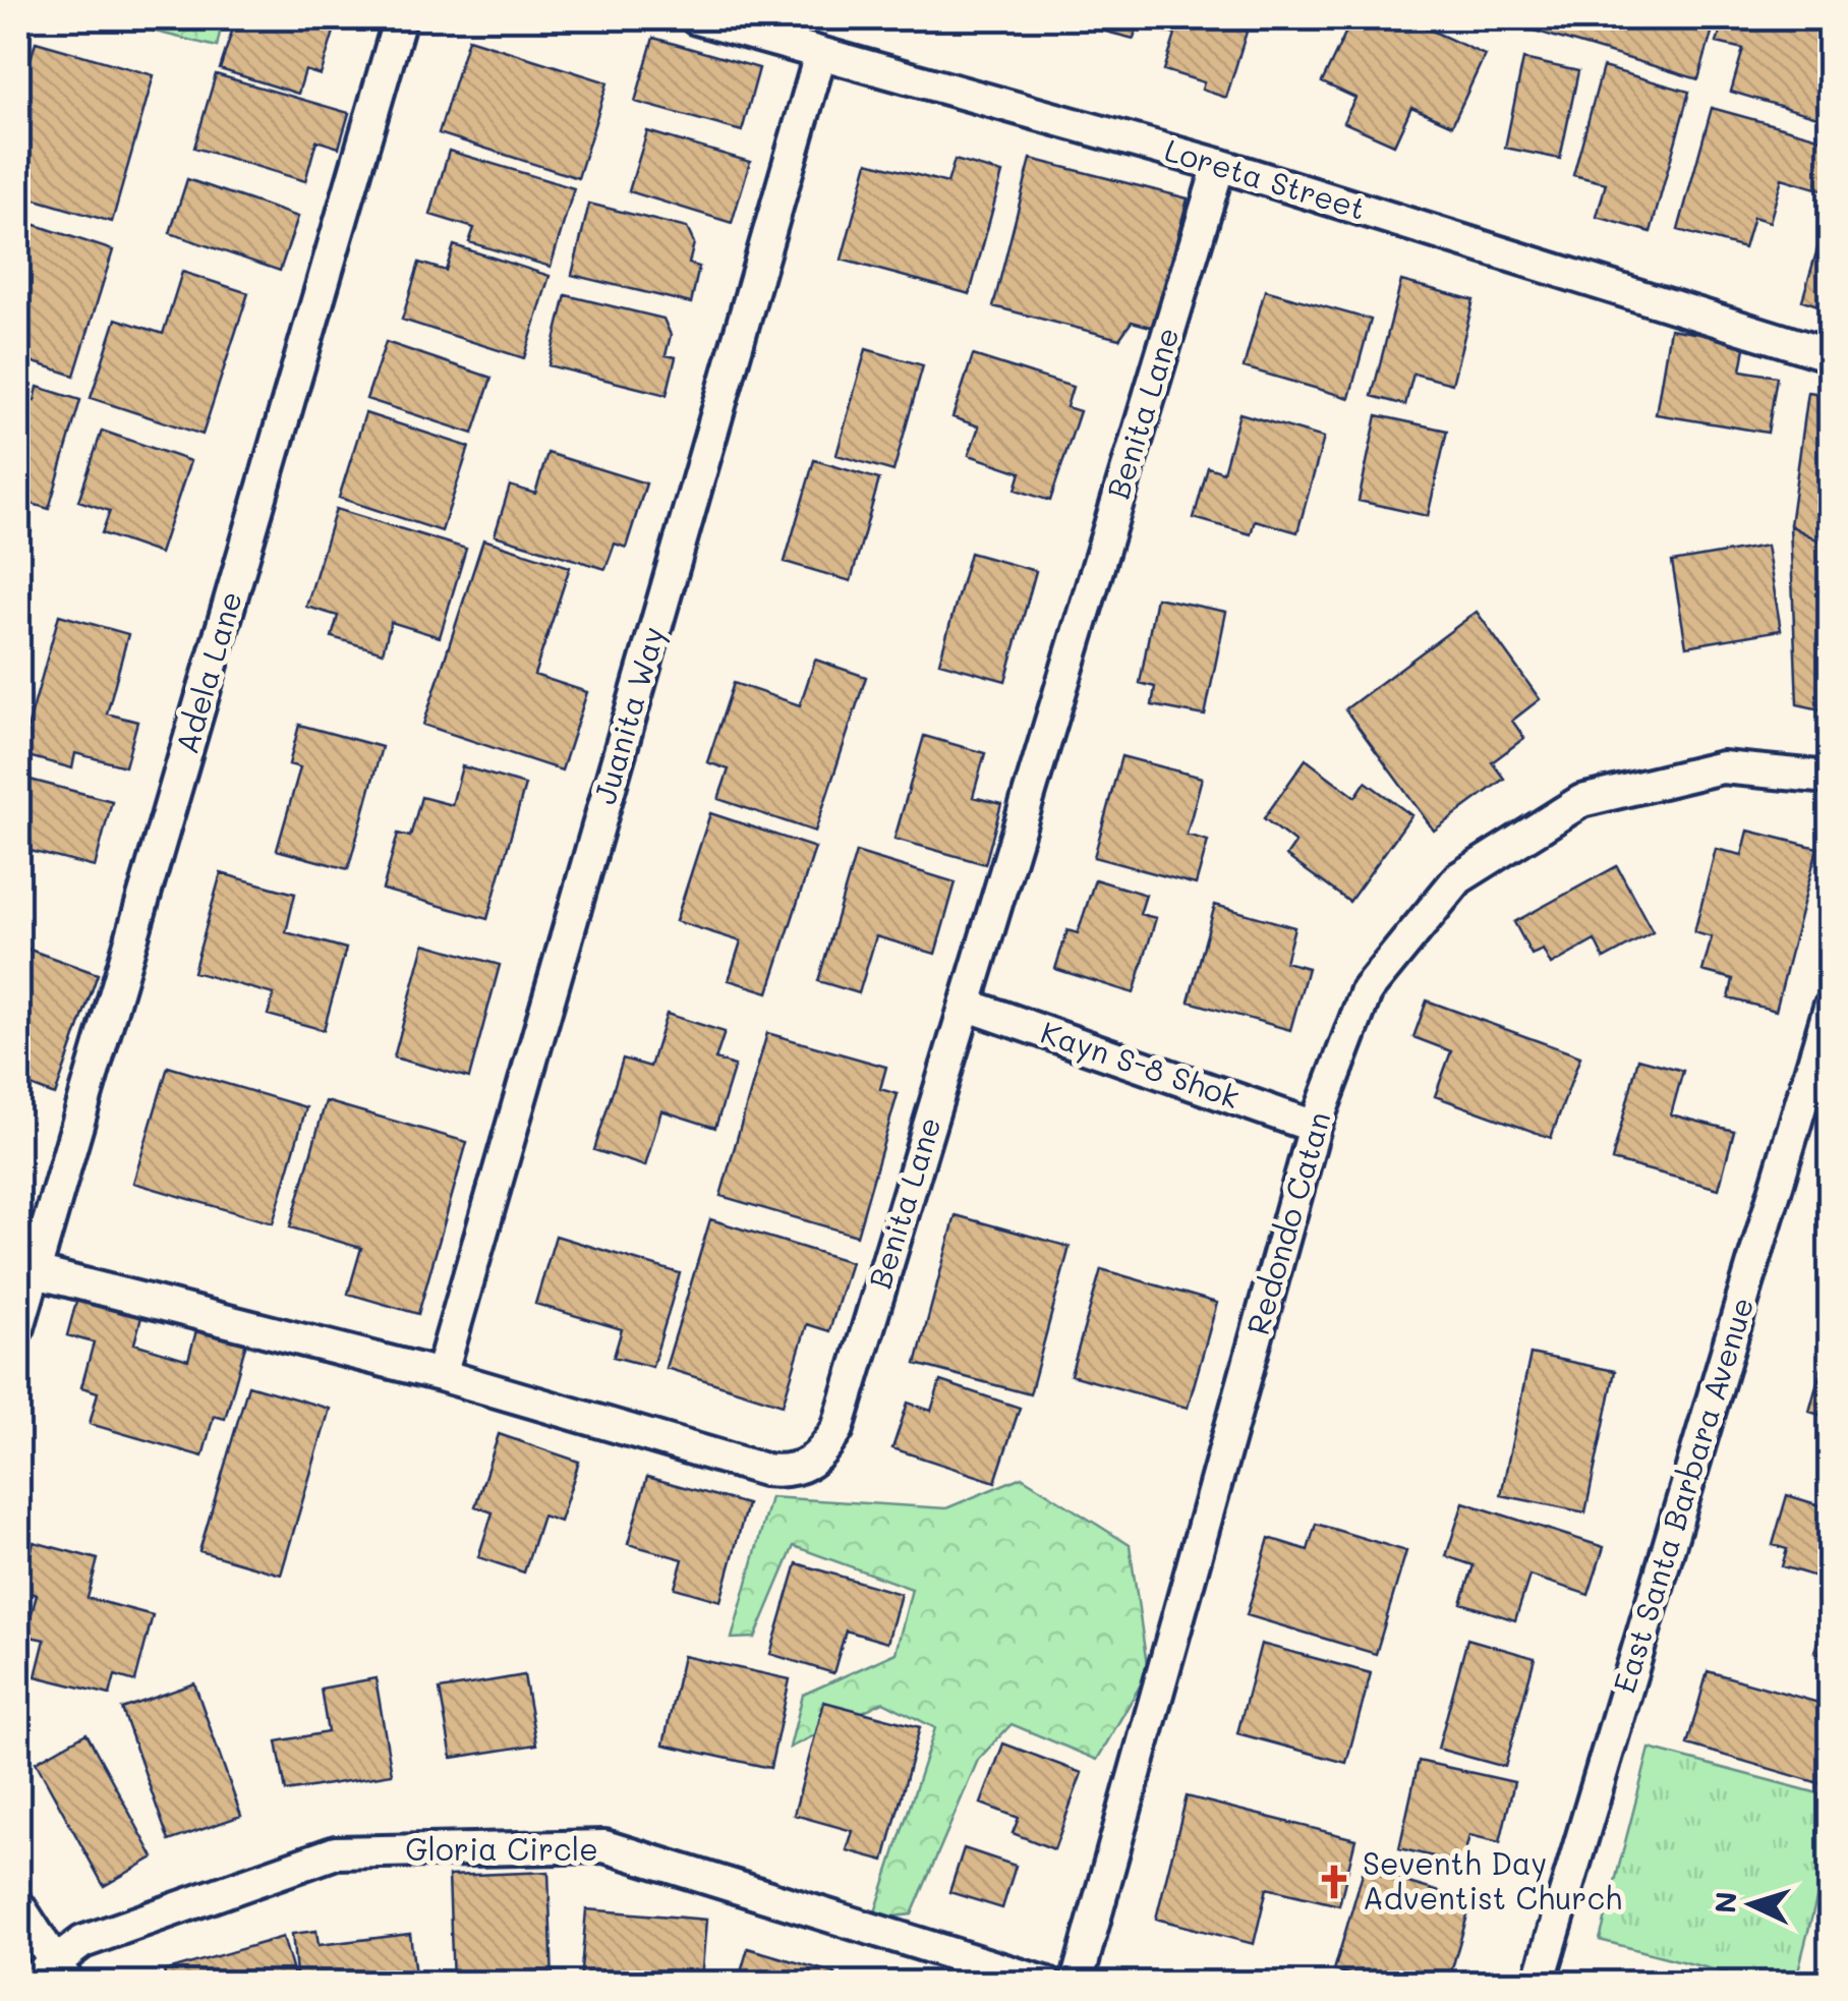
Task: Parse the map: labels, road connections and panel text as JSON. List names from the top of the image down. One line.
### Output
{"streets":{"street":["Loreta Street","Benita Lane","Adela Lane","Juanita Way","Kayn S-8 Shok","Redondo Catan","East Santa Barbara Avenue","Gloria Circle"]},"crossings":[["Loreta Street","Benita Lane"],["Loreta Street","Juanita Way"],["Benita Lane","Adela Lane"],["Benita Lane","Juanita Way"],["Benita Lane","Kayn S-8 Shok"],["Kayn S-8 Shok","Redondo Catan"]],"places":{"church":["Seventh Day Adventist Church"]},"north":"left"}
